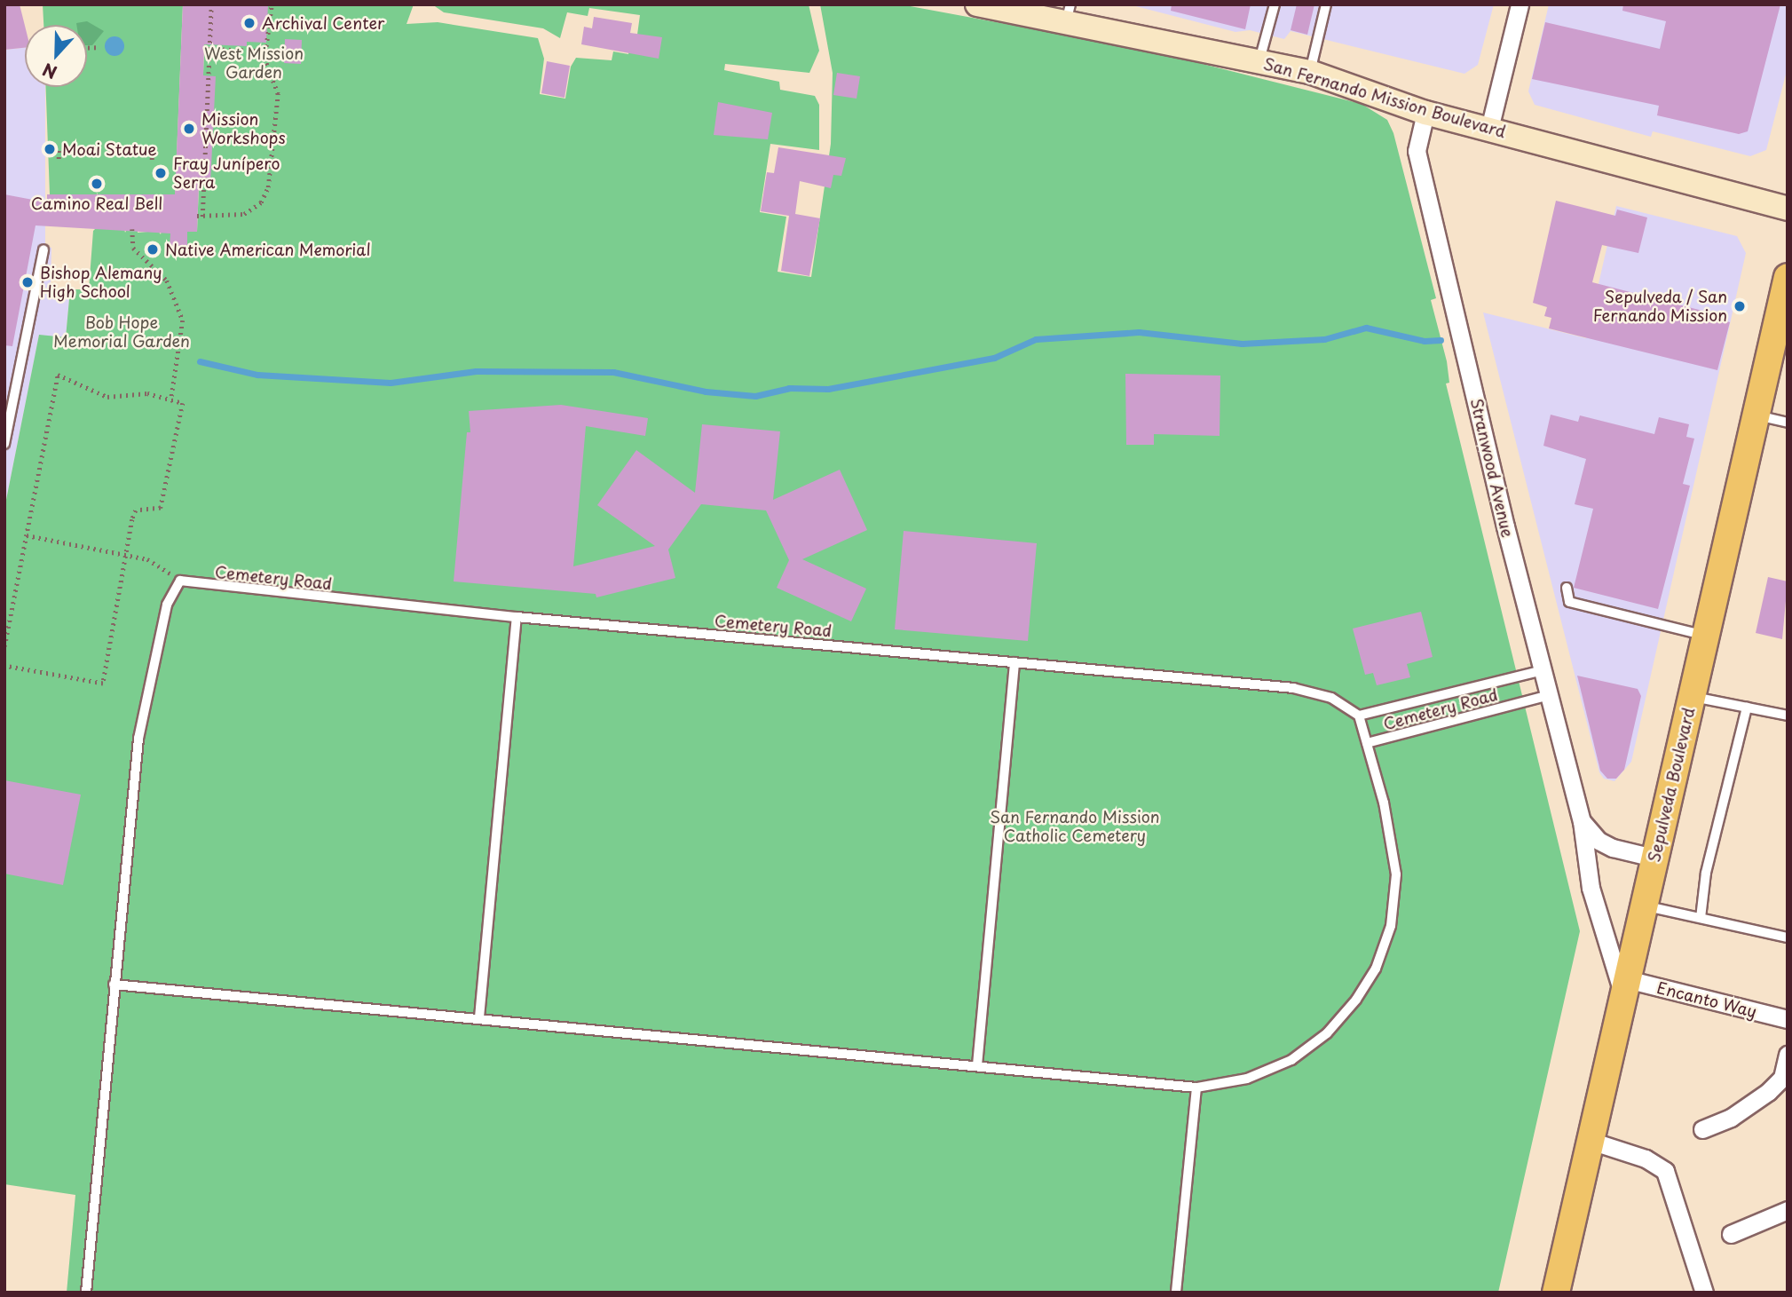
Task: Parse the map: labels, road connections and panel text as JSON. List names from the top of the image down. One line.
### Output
{"streets":{"main road":["San Fernando Mission Boulevard","Sepulveda Boulevard"],"street":["Stranwood Avenue","Encanto Way"],"lane":["Cemetery Road"]},"crossings":[["San Fernando Mission Boulevard","Stranwood Avenue"],["Stranwood Avenue","Cemetery Road"],["Stranwood Avenue","Sepulveda Boulevard"],["Stranwood Avenue","Encanto Way"],["Sepulveda Boulevard","Encanto Way"]],"parks":["West Mission Garden","Bob Hope Memorial Garden","San Fernando Mission Catholic Cemetery"],"places":["Archival Center","Mission Workshops","Moai Statue","Fray Junípero Serra","Camino Real Bell","Native American Memorial","Bishop Alemany High School","Sepulveda / San Fernando Mission"],"north":"bottom"}
